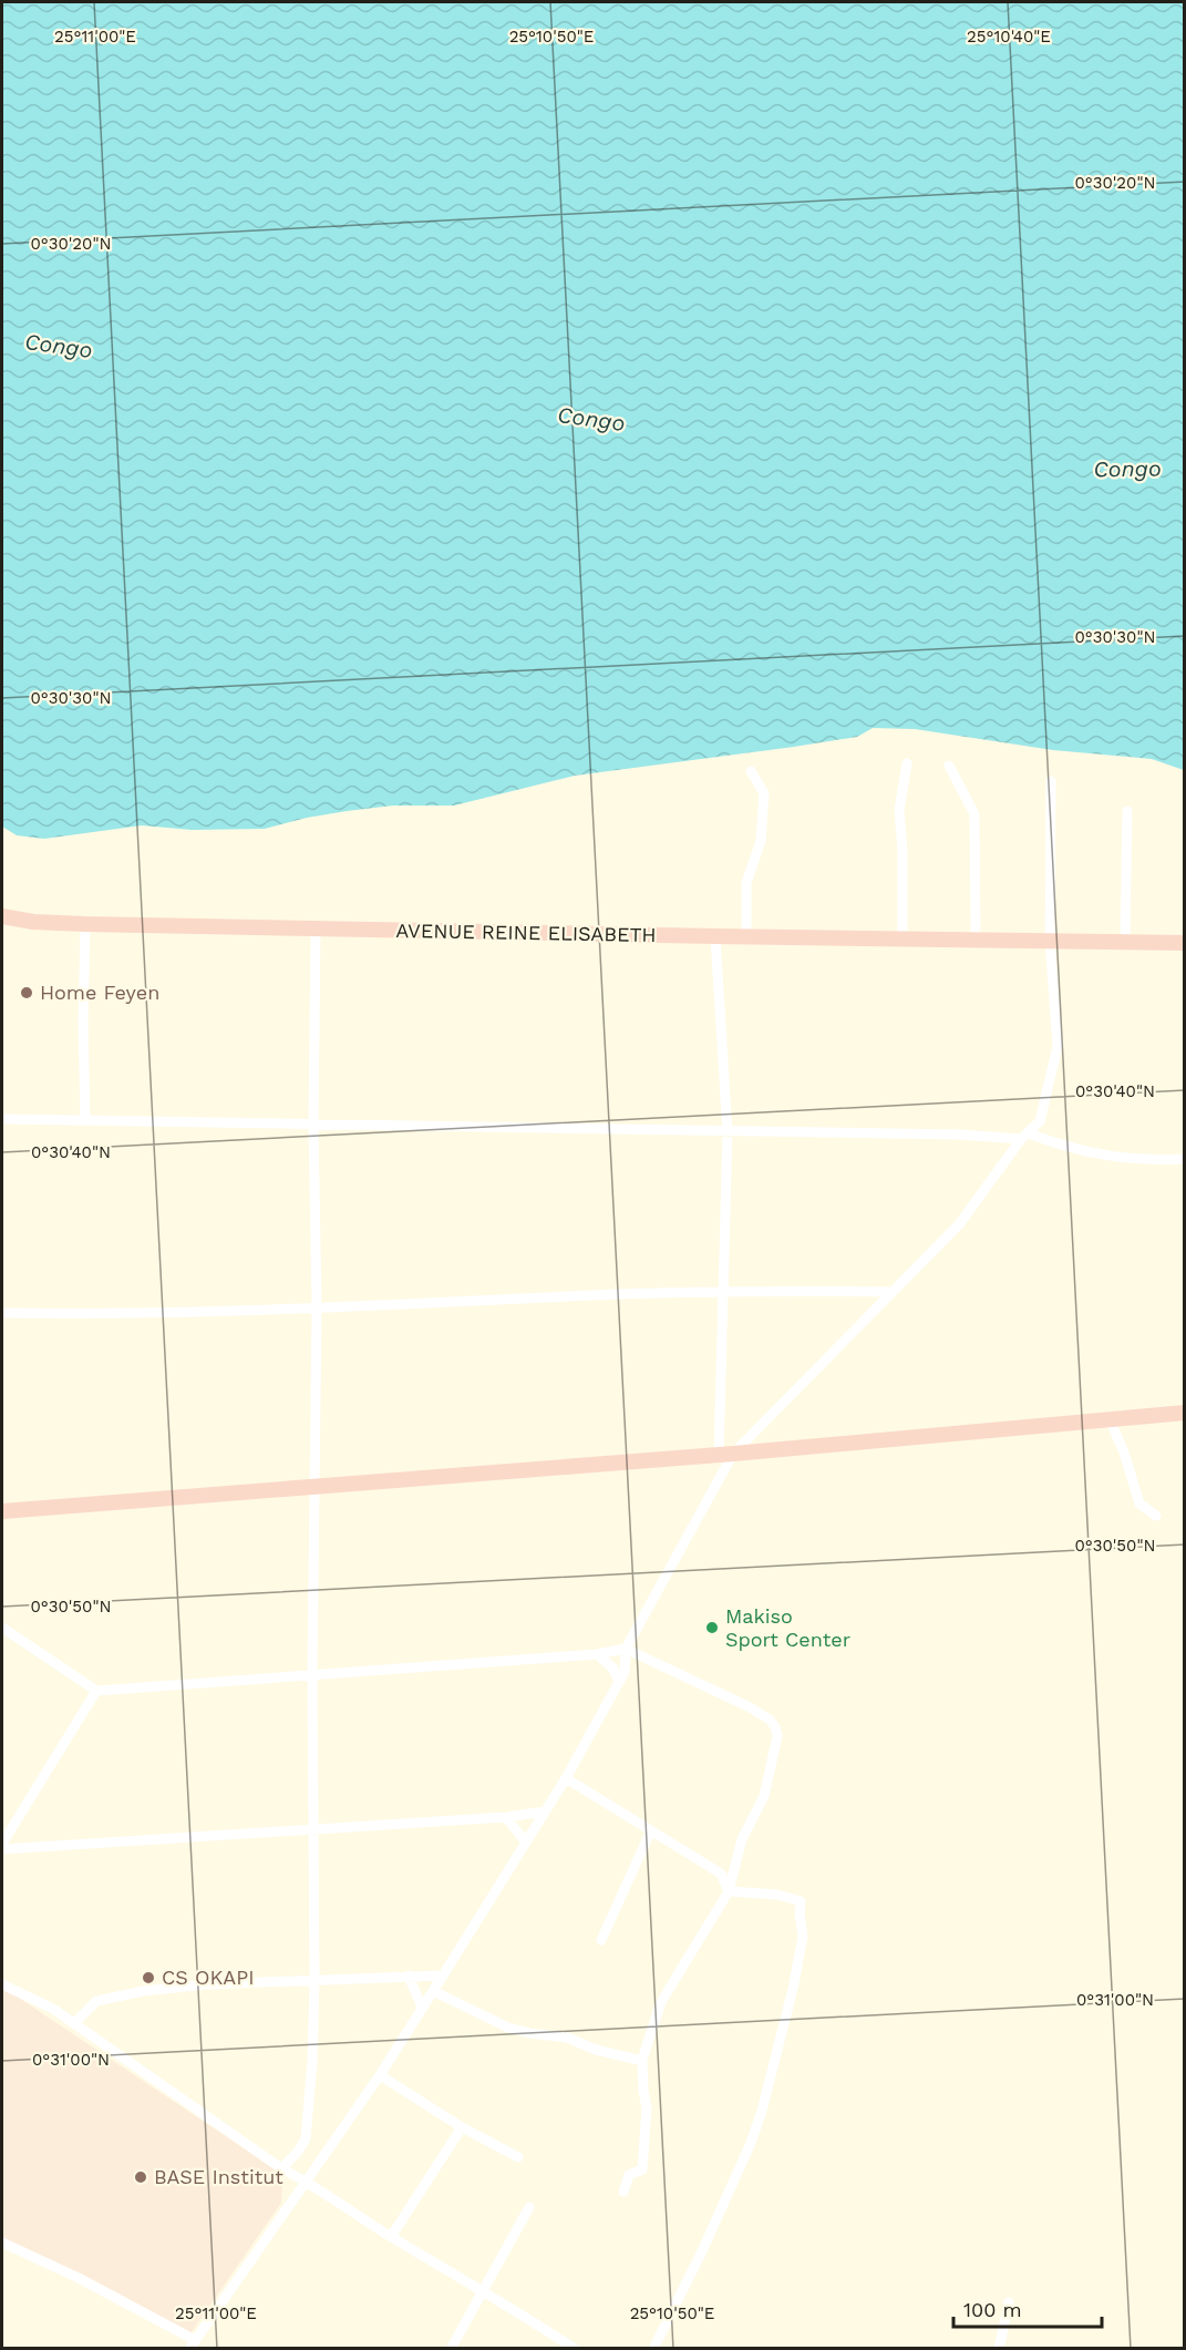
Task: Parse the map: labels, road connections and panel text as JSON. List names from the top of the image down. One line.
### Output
{"streets":{"street":["AVENUE REINE ELISABETH"]},"water":["Congo"],"places":["Home Feyen","Makiso Sport Center","CS OKAPI","BASE Institut"],"scale_bar":"100 m","coordinates":["25°11'00\"E","25°10'50\"E","25°10'40\"E","0°30'20\"N","0°30'30\"N","0°30'40\"N","0°30'50\"N","0°31'00\"N"]}
